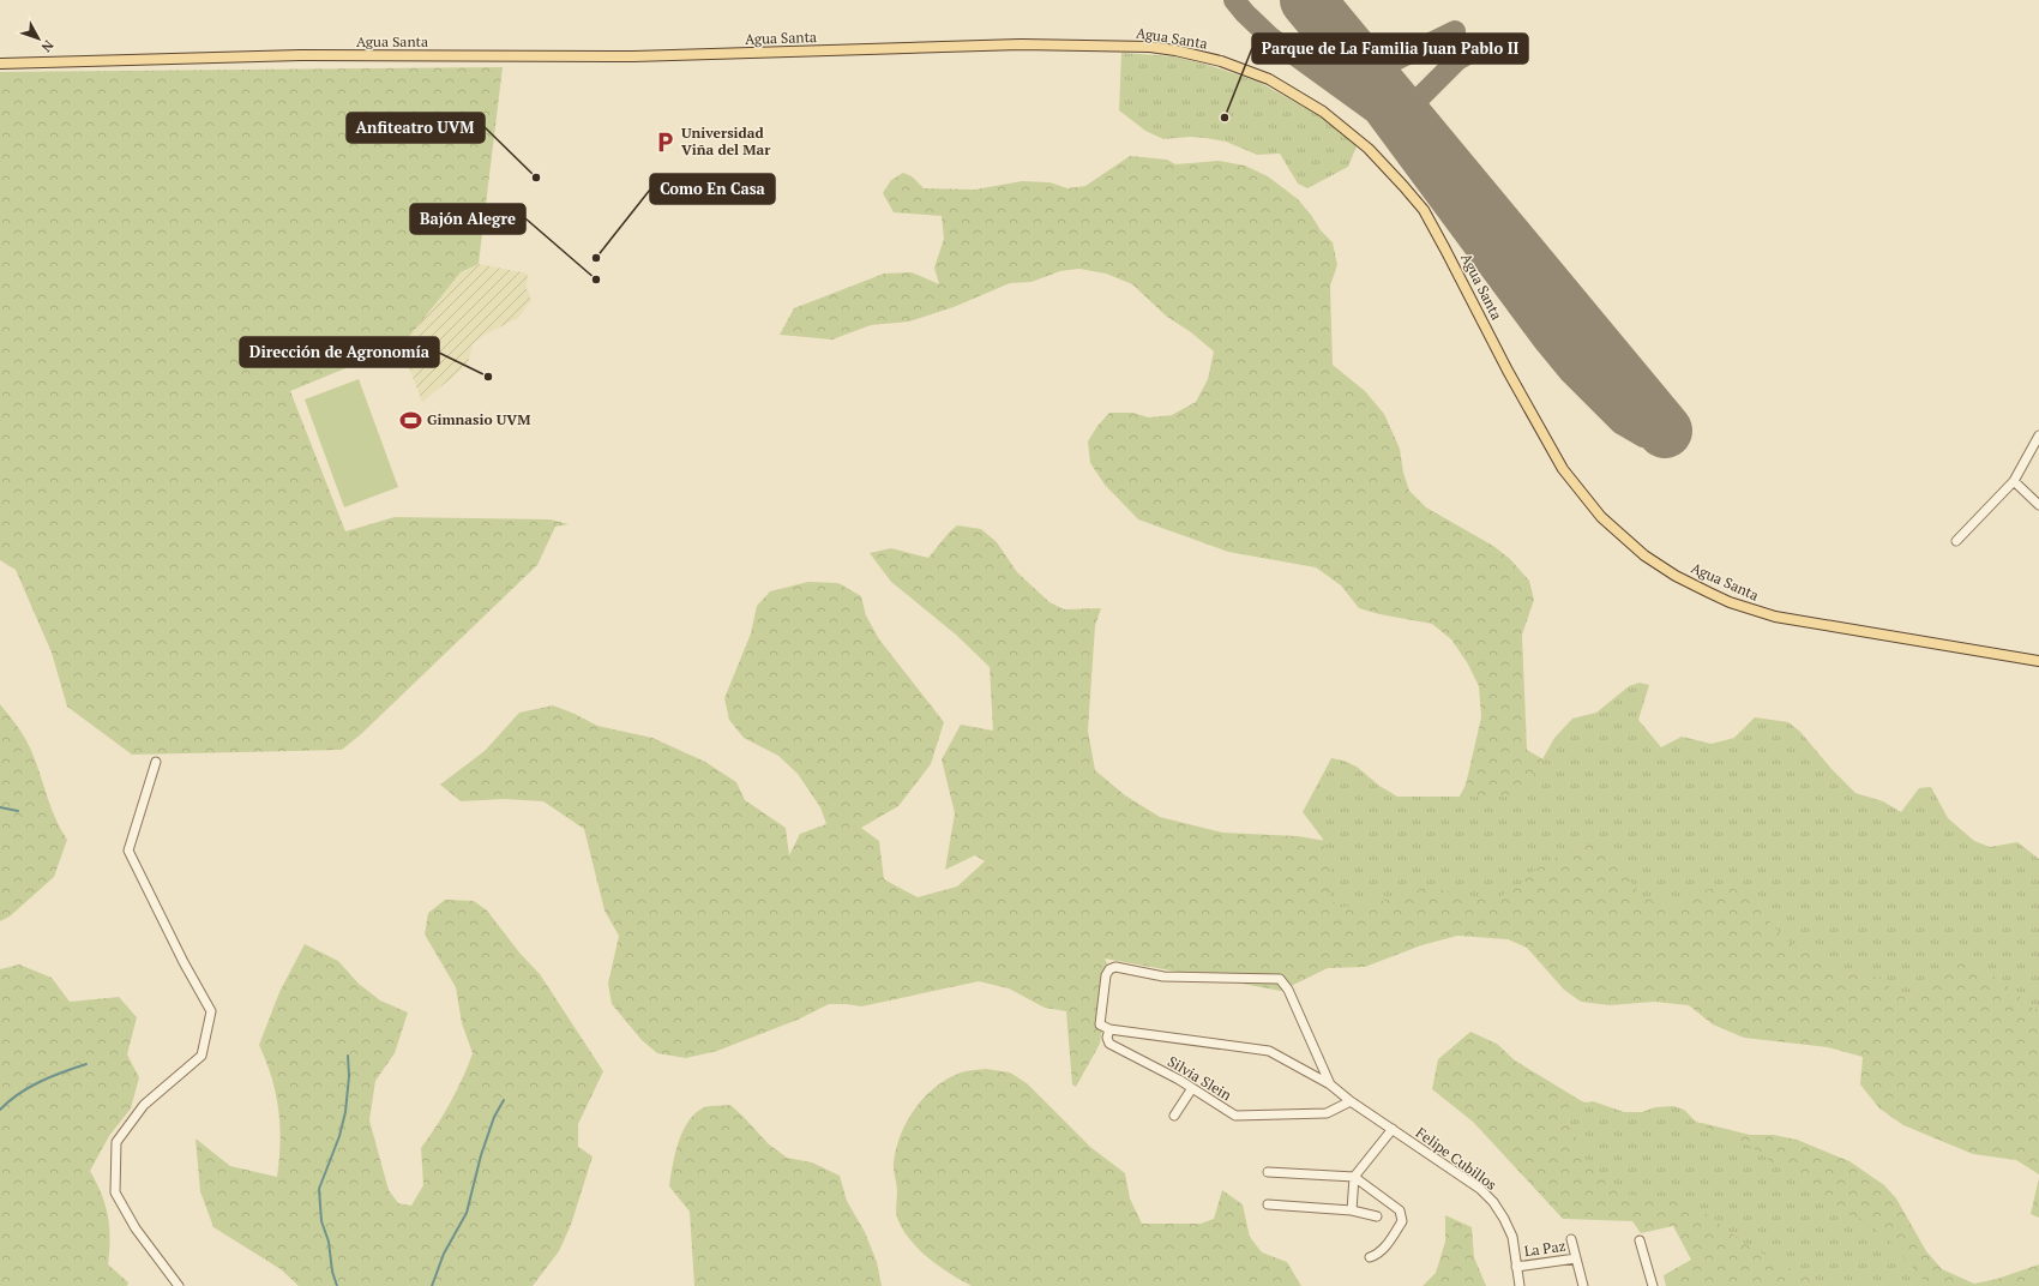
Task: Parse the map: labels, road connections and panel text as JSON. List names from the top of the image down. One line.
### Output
{"streets":{"main road":["Agua Santa"],"street":["Silvia Slein","Felipe Cubillos","La Paz"]},"crossings":[["Silvia Slein","Felipe Cubillos"],["Felipe Cubillos","La Paz"]],"places":{"other":["Parque de La Familia Juan Pablo II","Anfiteatro UVM","Como En Casa","Bajón Alegre","Dirección de Agronomía"],"parking":["Universidad Viña del Mar"],"sports":["Gimnasio UVM"]},"north":"bottom right"}
